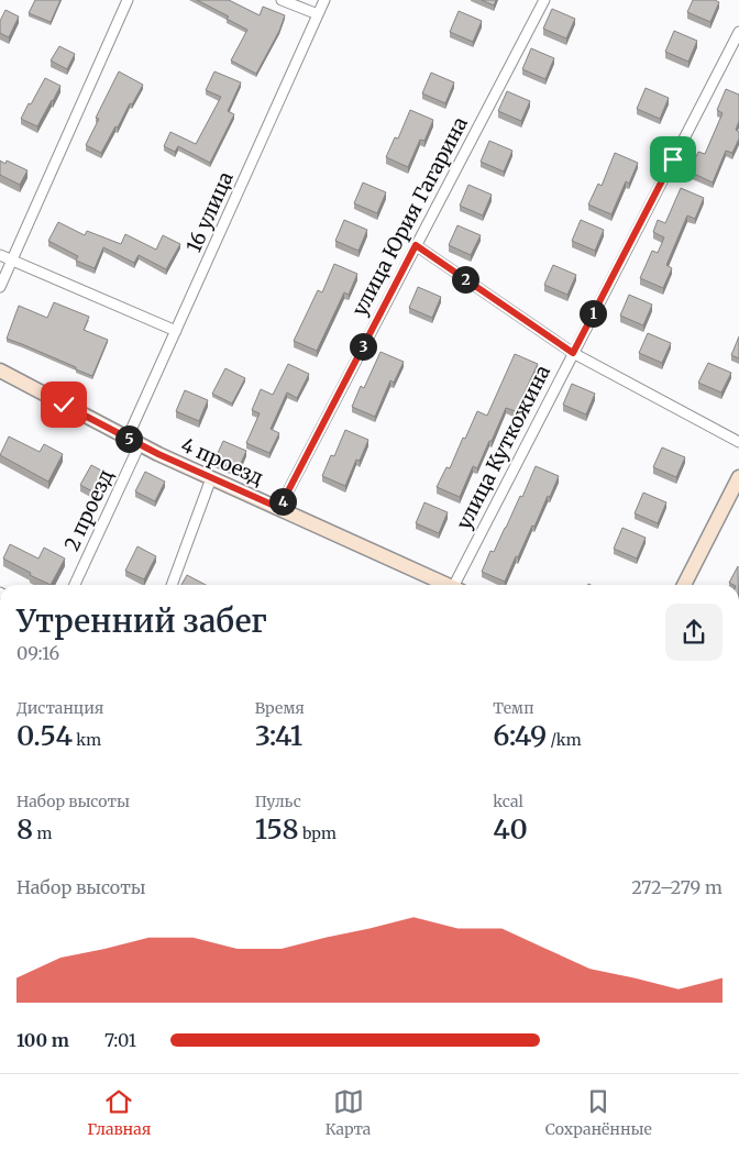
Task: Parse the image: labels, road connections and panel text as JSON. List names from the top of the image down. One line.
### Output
{"streets":{"street":["16 улица","улица Юрия Гагарина","улица Куткожина","4 проезд","2 проезд"]},"crossings":[["16 улица","4 проезд"],["16 улица","2 проезд"],["улица Юрия Гагарина","4 проезд"],["4 проезд","2 проезд"]],"page":{"pins":["2","1","3","5","4"],"heading":["Утренний забег","09:16"],"stats":[["Дистанция","0.54 km"],["Время","3:41"],["Темп","6:49 /km"],["Набор высоты","8 m"],["Пульс","158 bpm"],["kcal","40"]],"chart":["Набор высоты","272–279 m"],"list":[{"name":"100 m","note":"7:01"}],"tabs":["Главная","Карта","Сохранённые"]}}
